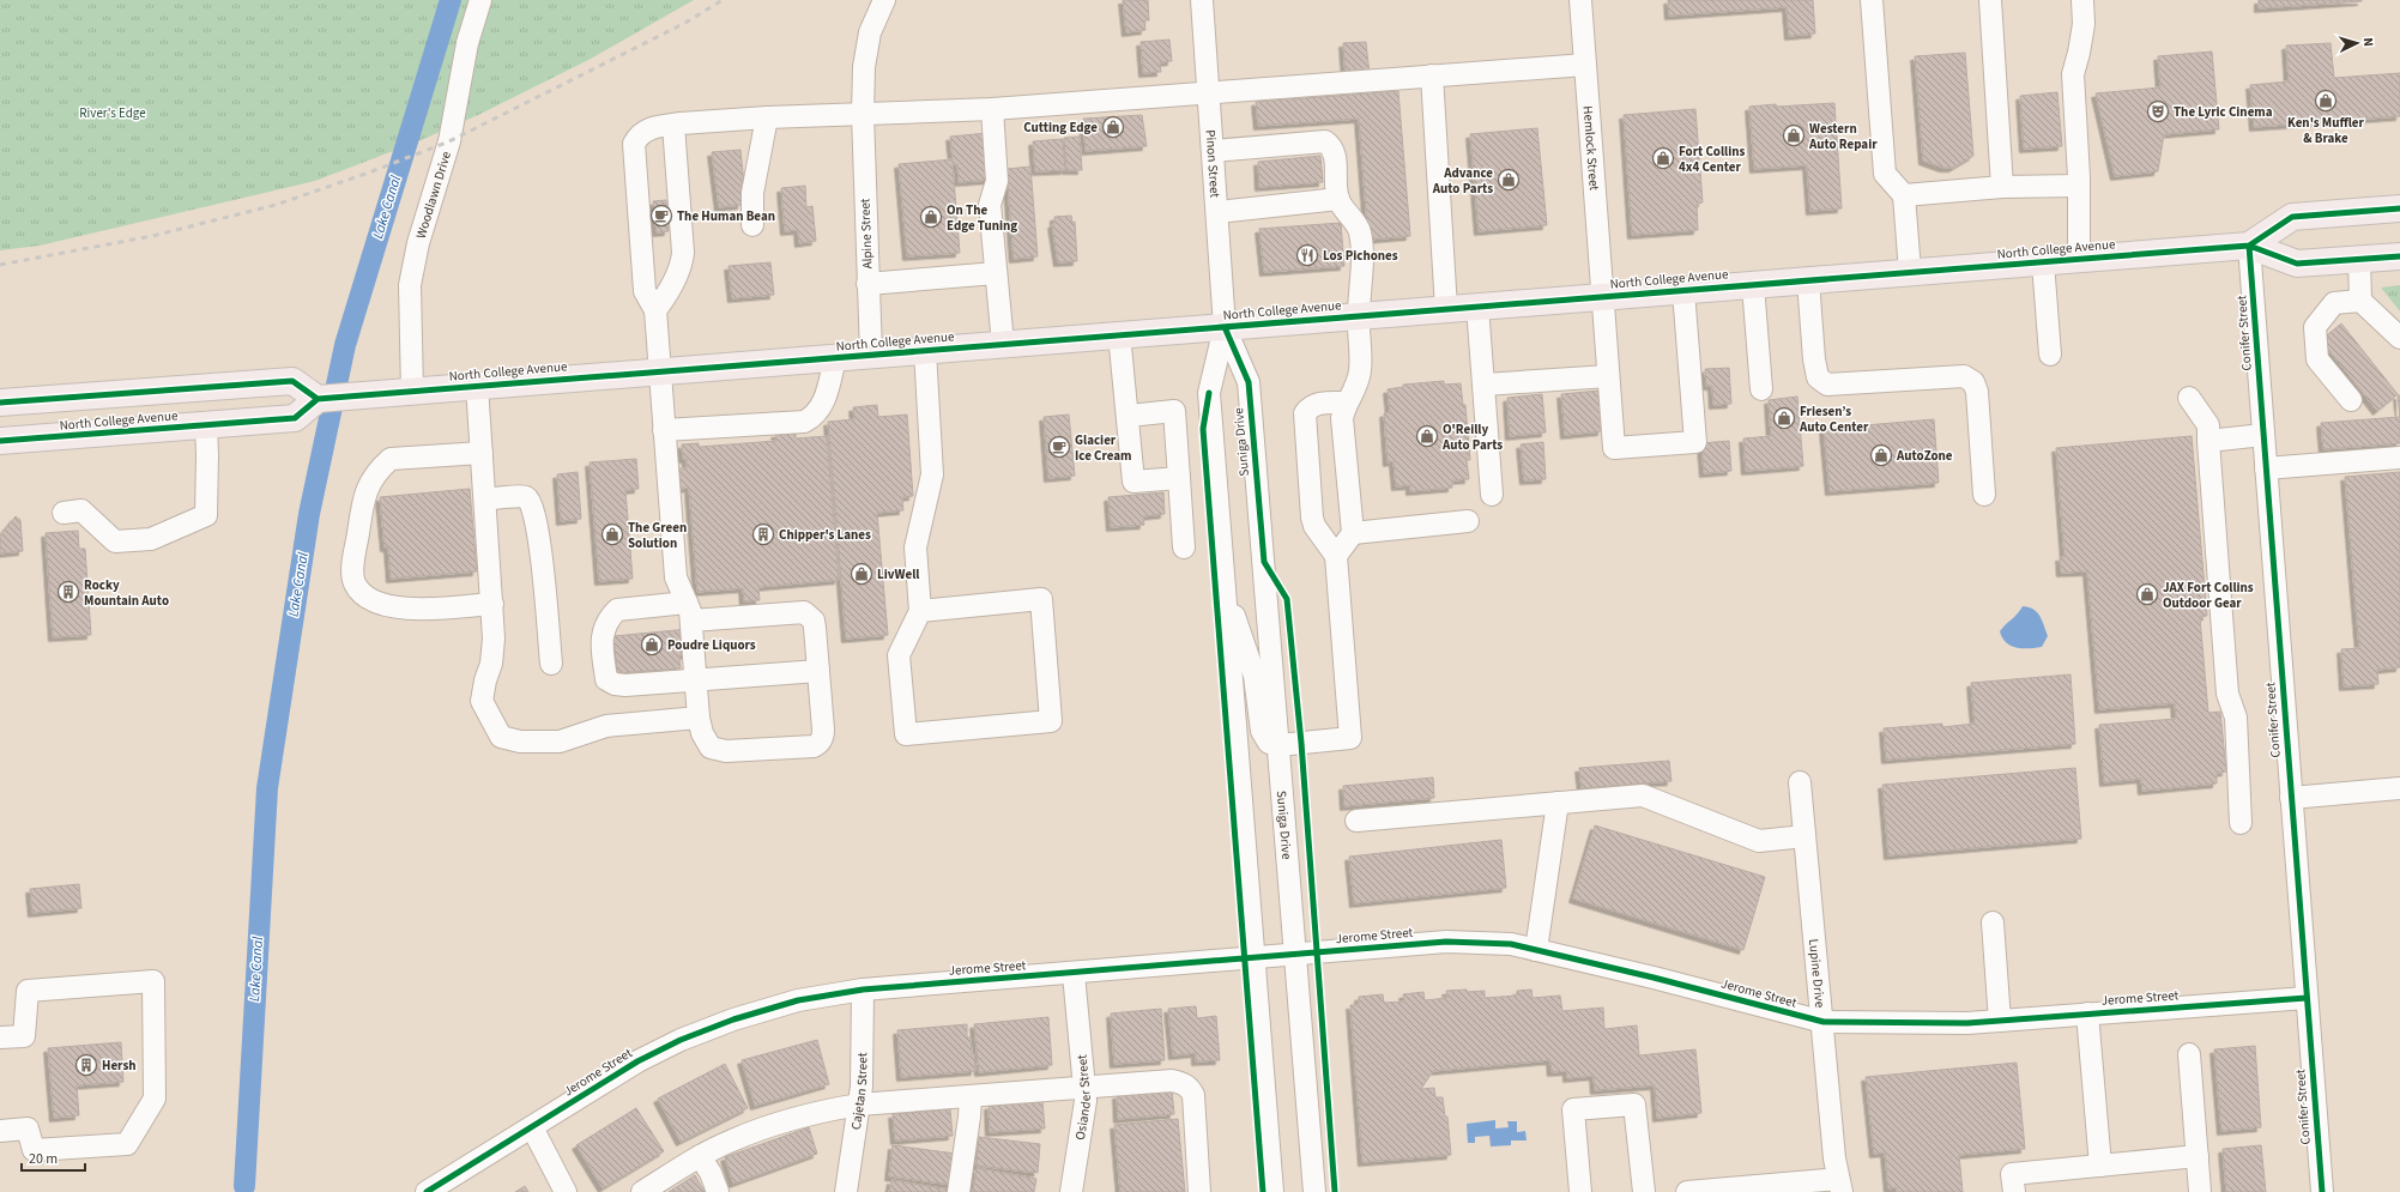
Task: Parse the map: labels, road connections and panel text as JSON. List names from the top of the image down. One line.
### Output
{"streets":{"highway":["North College Avenue"],"street":["Hemlock Street","Pinon Street","Woodlawn Drive","Alpine Street","Conifer Street","Suniga Drive","Jerome Street","Lupine Drive","Cajetan Street","Osiander Street"]},"crossings":[["Hemlock Street","North College Avenue"],["Pinon Street","North College Avenue"],["Pinon Street","Suniga Drive"],["Woodlawn Drive","North College Avenue"],["Alpine Street","North College Avenue"],["North College Avenue","Conifer Street"],["North College Avenue","Suniga Drive"],["Conifer Street","Jerome Street"],["Suniga Drive","Jerome Street"],["Jerome Street","Lupine Drive"],["Jerome Street","Cajetan Street"],["Jerome Street","Osiander Street"]],"water":["Lake Canal"],"parks":["River's Edge"],"places":{"shop":["Ken's Muffler & Brake","Cutting Edge","Western Auto Repair","Fort Collins 4x4 Center","Advance Auto Parts","On The Edge Tuning","Friesen’s Auto Center","O'Reilly Auto Parts","AutoZone","The Green Solution","LivWell","JAX Fort Collins Outdoor Gear","Poudre Liquors"],"theatre":["The Lyric Cinema"],"cafe":["The Human Bean","Glacier Ice Cream"],"restaurant":["Los Pichones"],"building":["Chipper's Lanes","Rocky Mountain Auto","Hersh"]},"scale_bar":"20 m","north":"right"}
